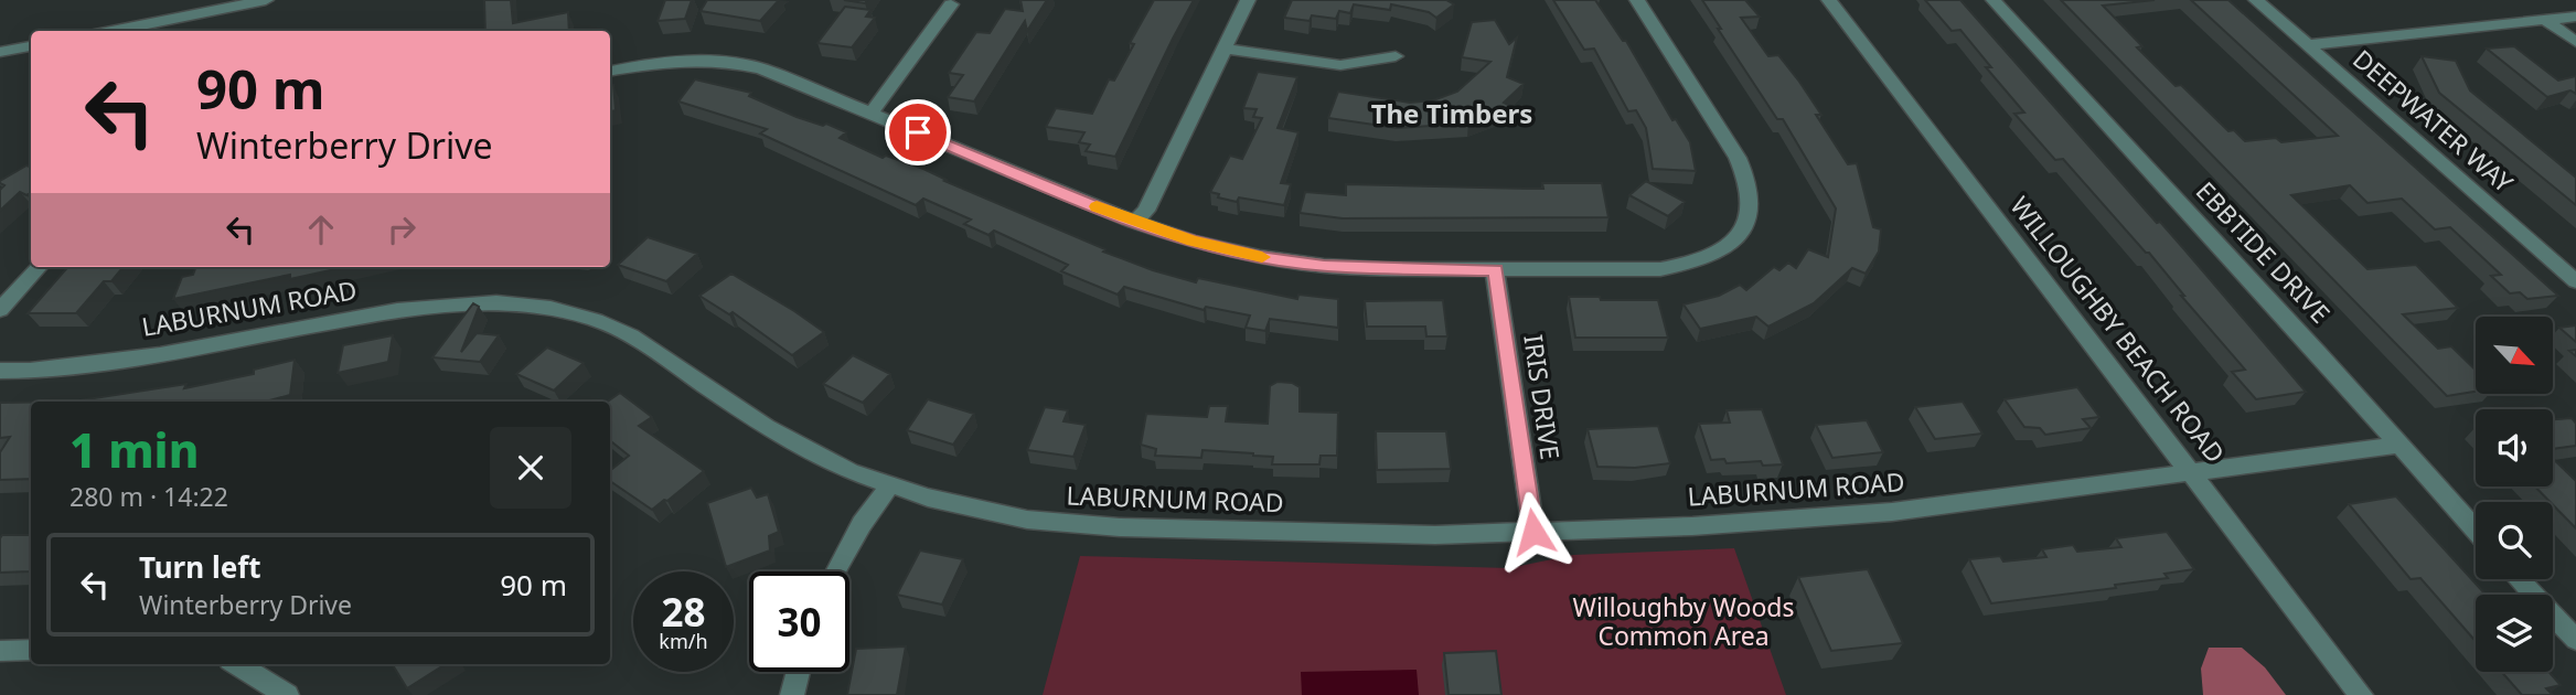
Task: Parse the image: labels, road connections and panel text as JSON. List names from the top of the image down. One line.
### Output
{"streets":{"street":["DEEPWATER WAY","EBBTIDE DRIVE","LABURNUM ROAD","WILLOUGHBY BEACH ROAD","IRIS DRIVE"]},"crossings":[["EBBTIDE DRIVE","LABURNUM ROAD"],["LABURNUM ROAD","WILLOUGHBY BEACH ROAD"],["LABURNUM ROAD","IRIS DRIVE"]],"districts":["The Timbers"],"parks":["Willoughby Woods Common Area"],"north":"bottom right","page":{"turn":["90 m","Winterberry Drive"],"heading":["1 min","280 m · 14:22"],"list":[{"name":"Turn left","note":"Winterberry Drive","value":"90 m"}],"speed":"28 km/h","limit":"30"}}
